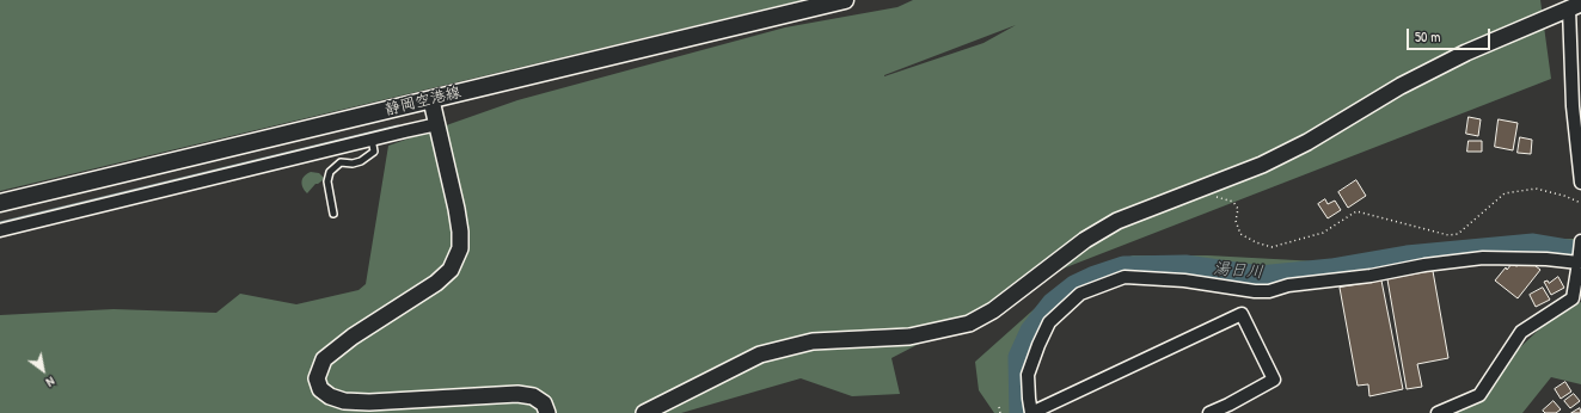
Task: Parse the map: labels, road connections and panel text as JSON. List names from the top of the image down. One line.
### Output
{"streets":{"main road":["静岡空港線"]},"water":["湯日川"],"scale_bar":"50 m","north":"bottom right"}
